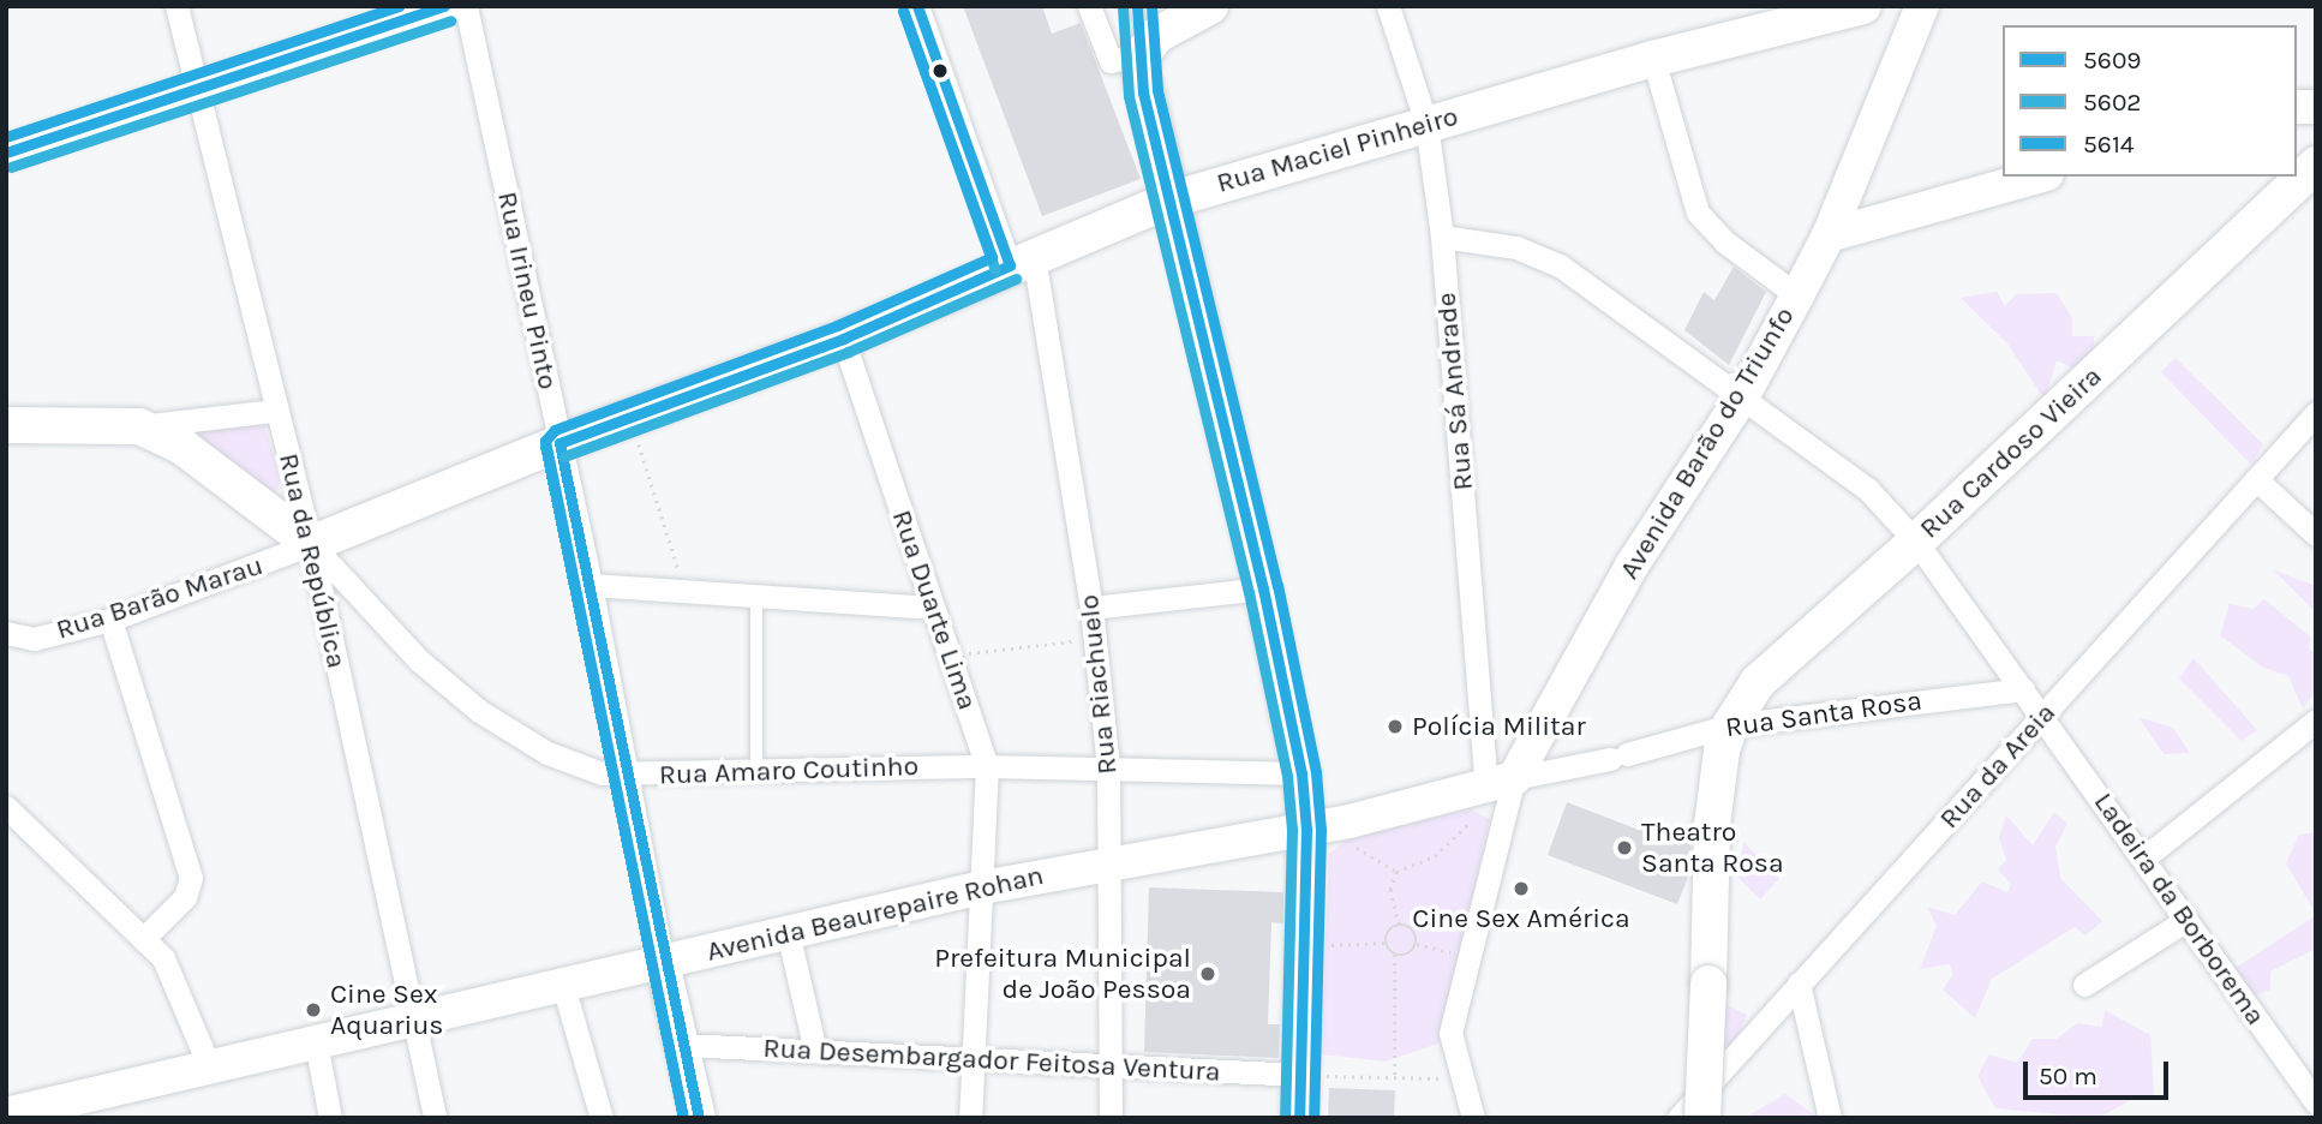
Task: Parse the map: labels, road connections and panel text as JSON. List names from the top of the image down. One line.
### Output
{"streets":{"main road":["Rua Maciel Pinheiro","Rua Irineu Pinto","Avenida Barão do Triunfo","Rua Cardoso Vieira","Avenida Beaurepaire Rohan"],"street":["Rua Sá Andrade","Rua da República","Rua Barão Marau","Rua Duarte Lima","Rua Riachuelo","Rua Santa Rosa","Rua da Areia","Rua Amaro Coutinho","Ladeira da Borborema","Rua Desembargador Feitosa Ventura"]},"crossings":[["Rua Maciel Pinheiro","Rua Irineu Pinto"],["Rua Maciel Pinheiro","Rua Sá Andrade"],["Rua Maciel Pinheiro","Rua da República"],["Rua Maciel Pinheiro","Rua Barão Marau"],["Rua Maciel Pinheiro","Rua Duarte Lima"],["Rua Maciel Pinheiro","Rua Riachuelo"],["Rua Maciel Pinheiro","Rua Amaro Coutinho"],["Rua Irineu Pinto","Rua Amaro Coutinho"],["Rua Irineu Pinto","Avenida Beaurepaire Rohan"],["Rua Irineu Pinto","Rua Desembargador Feitosa Ventura"],["Rua Sá Andrade","Avenida Barão do Triunfo"],["Rua Sá Andrade","Rua Santa Rosa"],["Rua Sá Andrade","Ladeira da Borborema"],["Rua Sá Andrade","Avenida Beaurepaire Rohan"],["Avenida Barão do Triunfo","Rua Santa Rosa"],["Avenida Barão do Triunfo","Ladeira da Borborema"],["Avenida Barão do Triunfo","Avenida Beaurepaire Rohan"],["Rua Cardoso Vieira","Rua Santa Rosa"],["Rua Cardoso Vieira","Ladeira da Borborema"],["Rua da República","Rua Barão Marau"],["Rua da República","Rua Amaro Coutinho"],["Rua da República","Avenida Beaurepaire Rohan"],["Rua Barão Marau","Rua Amaro Coutinho"],["Rua Duarte Lima","Rua Amaro Coutinho"],["Rua Duarte Lima","Avenida Beaurepaire Rohan"],["Rua Duarte Lima","Rua Desembargador Feitosa Ventura"],["Rua Riachuelo","Rua Amaro Coutinho"],["Rua Riachuelo","Avenida Beaurepaire Rohan"],["Rua Riachuelo","Rua Desembargador Feitosa Ventura"],["Rua Santa Rosa","Ladeira da Borborema"],["Rua Santa Rosa","Avenida Beaurepaire Rohan"],["Rua da Areia","Ladeira da Borborema"]],"places":["Polícia Militar","Theatro Santa Rosa","Cine Sex América","Prefeitura Municipal de João Pessoa","Cine Sex Aquarius"],"lines":["transit line 5609","transit line 5614","transit line 5602"],"legend":["5609","5602","5614"],"scale_bar":"50 m"}
